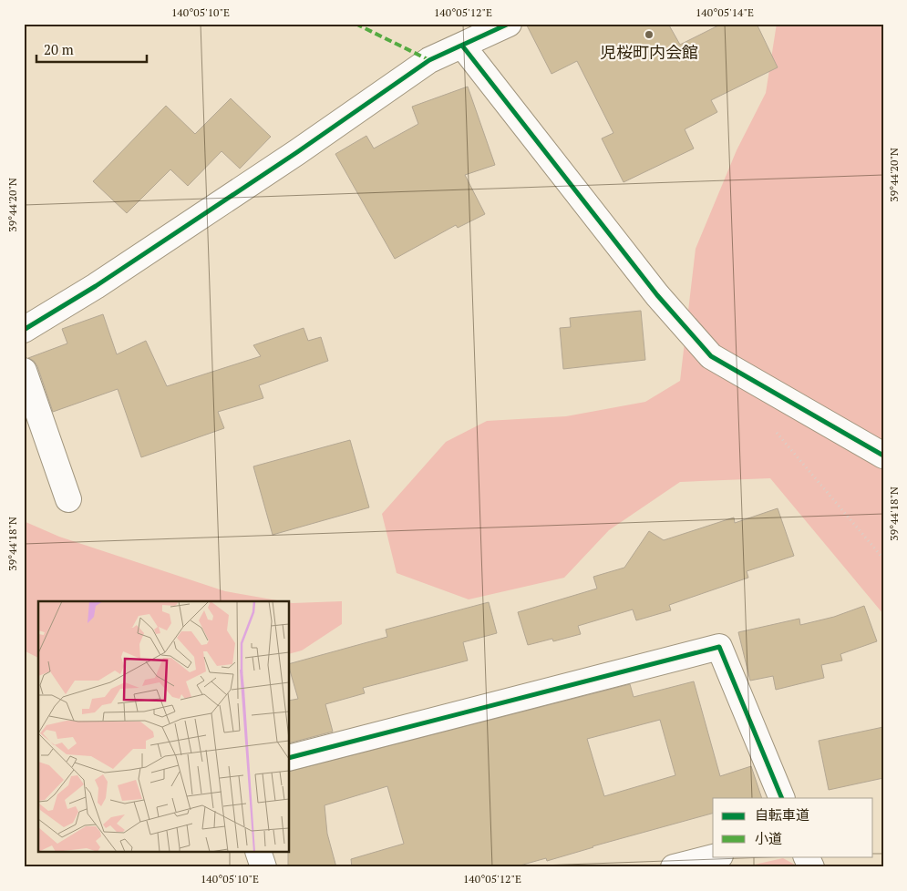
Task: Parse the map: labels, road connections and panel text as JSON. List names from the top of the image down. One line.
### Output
{"places":["児桜町内会館"],"legend":["自転車道","小道"],"scale_bar":"20 m","coordinates":["140°05'10\"E","140°05'12\"E","140°05'14\"E","39°44'20\"N","39°44'18\"N"]}
